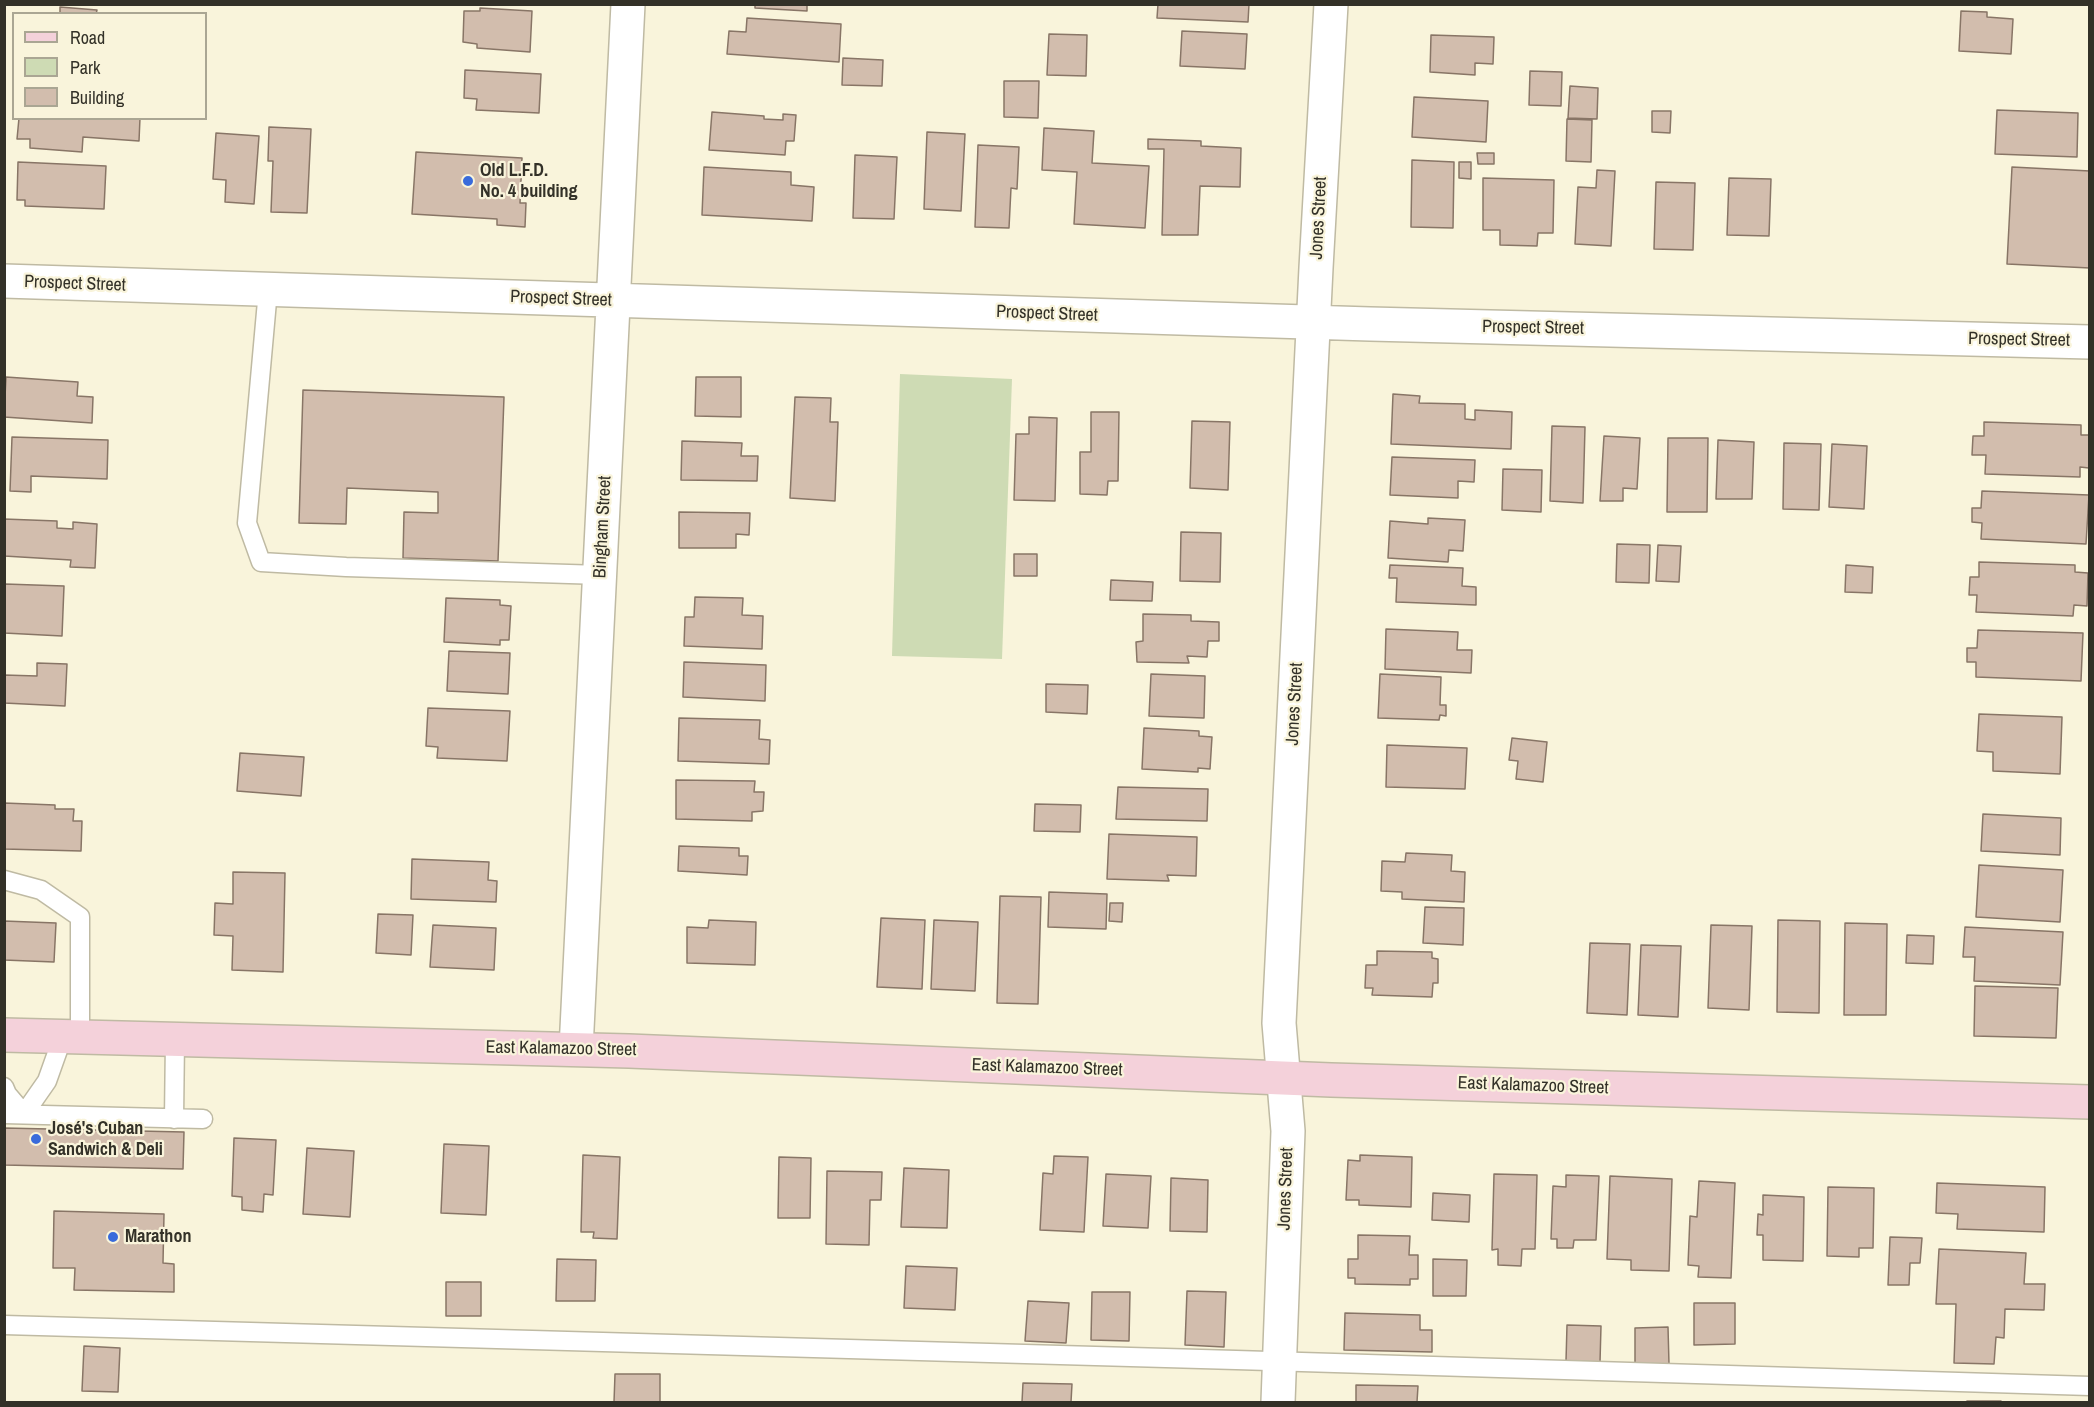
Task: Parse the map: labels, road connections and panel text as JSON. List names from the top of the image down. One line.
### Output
{"streets":{"street":["Jones Street","Prospect Street","Bingham Street","East Kalamazoo Street"]},"crossings":[["Jones Street","Prospect Street"],["Jones Street","East Kalamazoo Street"],["Prospect Street","Bingham Street"],["Bingham Street","East Kalamazoo Street"]],"places":["Old L.F.D. No. 4 building","José's Cuban Sandwich & Deli","Marathon"],"legend":["Road","Park","Building"]}
